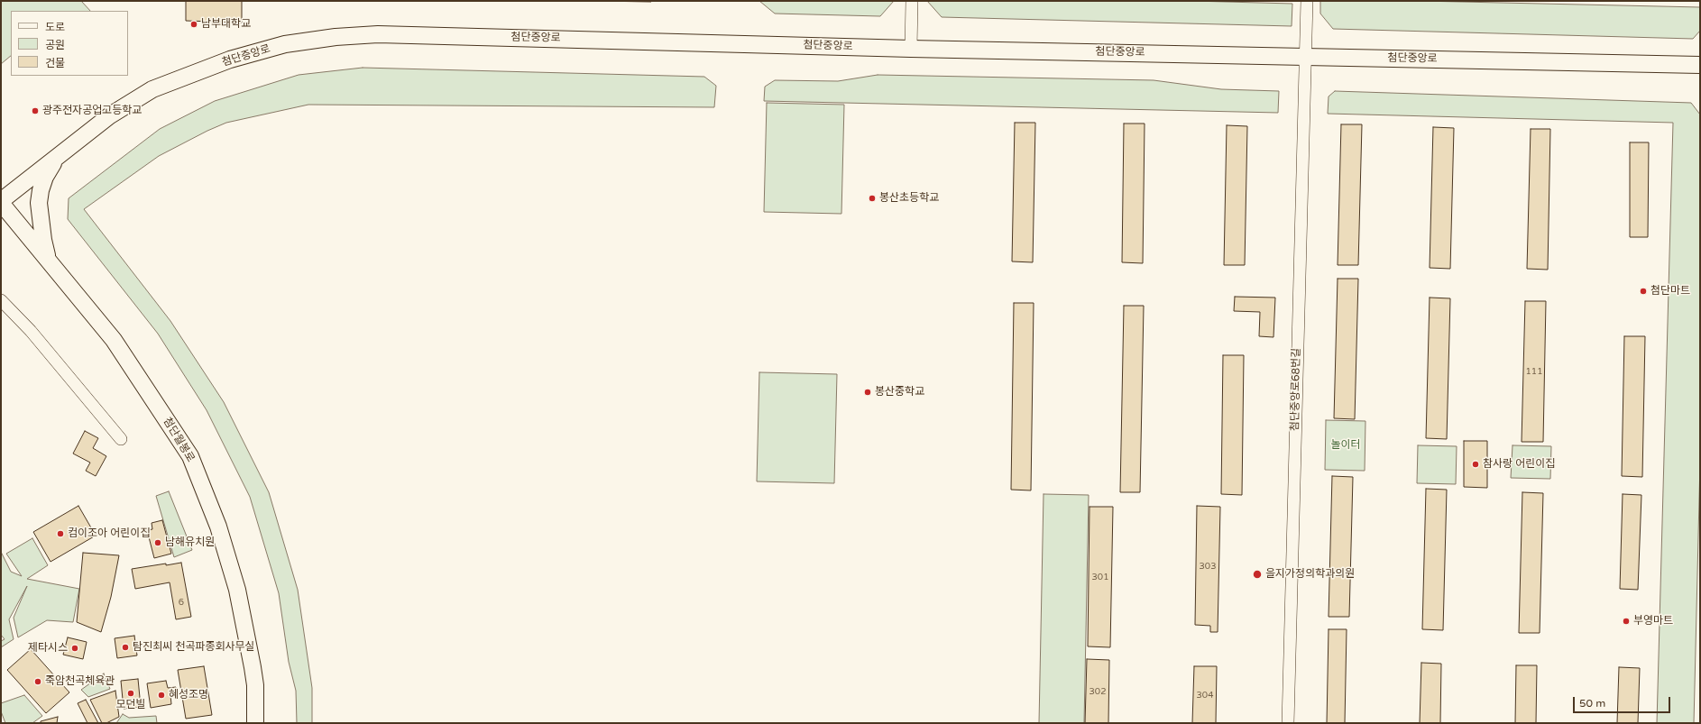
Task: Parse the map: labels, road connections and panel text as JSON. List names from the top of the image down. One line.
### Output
{"streets":{"street":["첨단중앙로","첨단중앙로68번길","첨단월봉로"]},"crossings":[["첨단중앙로","첨단중앙로68번길"],["첨단중앙로","첨단월봉로"]],"parks":["놀이터"],"places":["남부대학교","광주전자공업고등학교","봉산초등학교","첨단마트","봉산중학교","참사랑 어린이집","컴이조아 어린이집","남해유치원","을지가정의학과의원","부영마트","탐진최씨 천곡파종회사무실","제타시스","죽암천곡체육관","모던빌","혜성조명"],"house_numbers":["111","303","301","6","302","304"],"legend":["도로","공원","건물"],"scale_bar":"50 m"}
